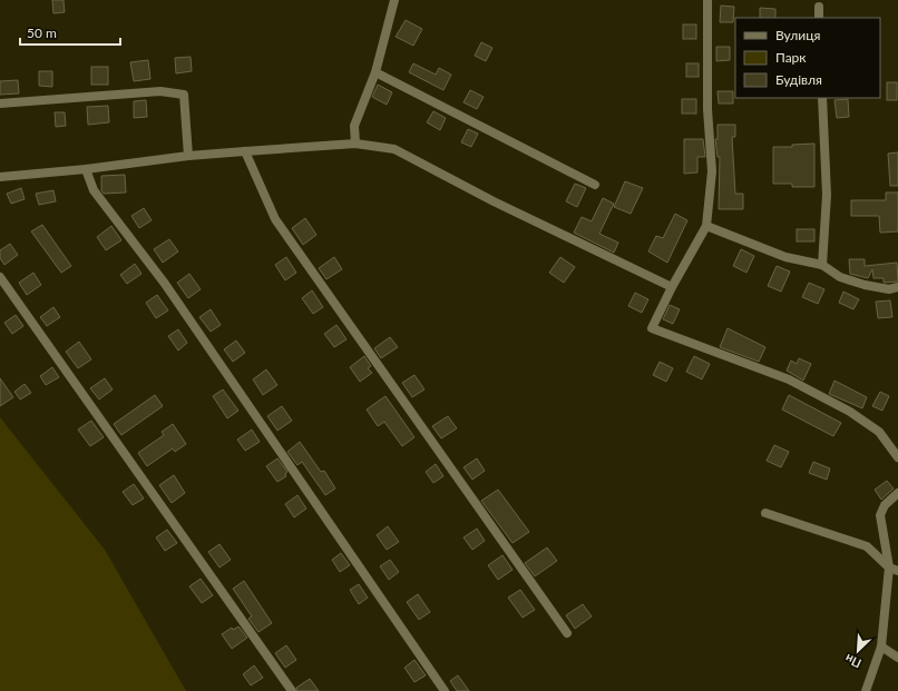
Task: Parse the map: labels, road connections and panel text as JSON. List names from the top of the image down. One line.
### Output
{"legend":["Вулиця","Парк","Будівля"],"scale_bar":"50 m","north":"bottom left"}
